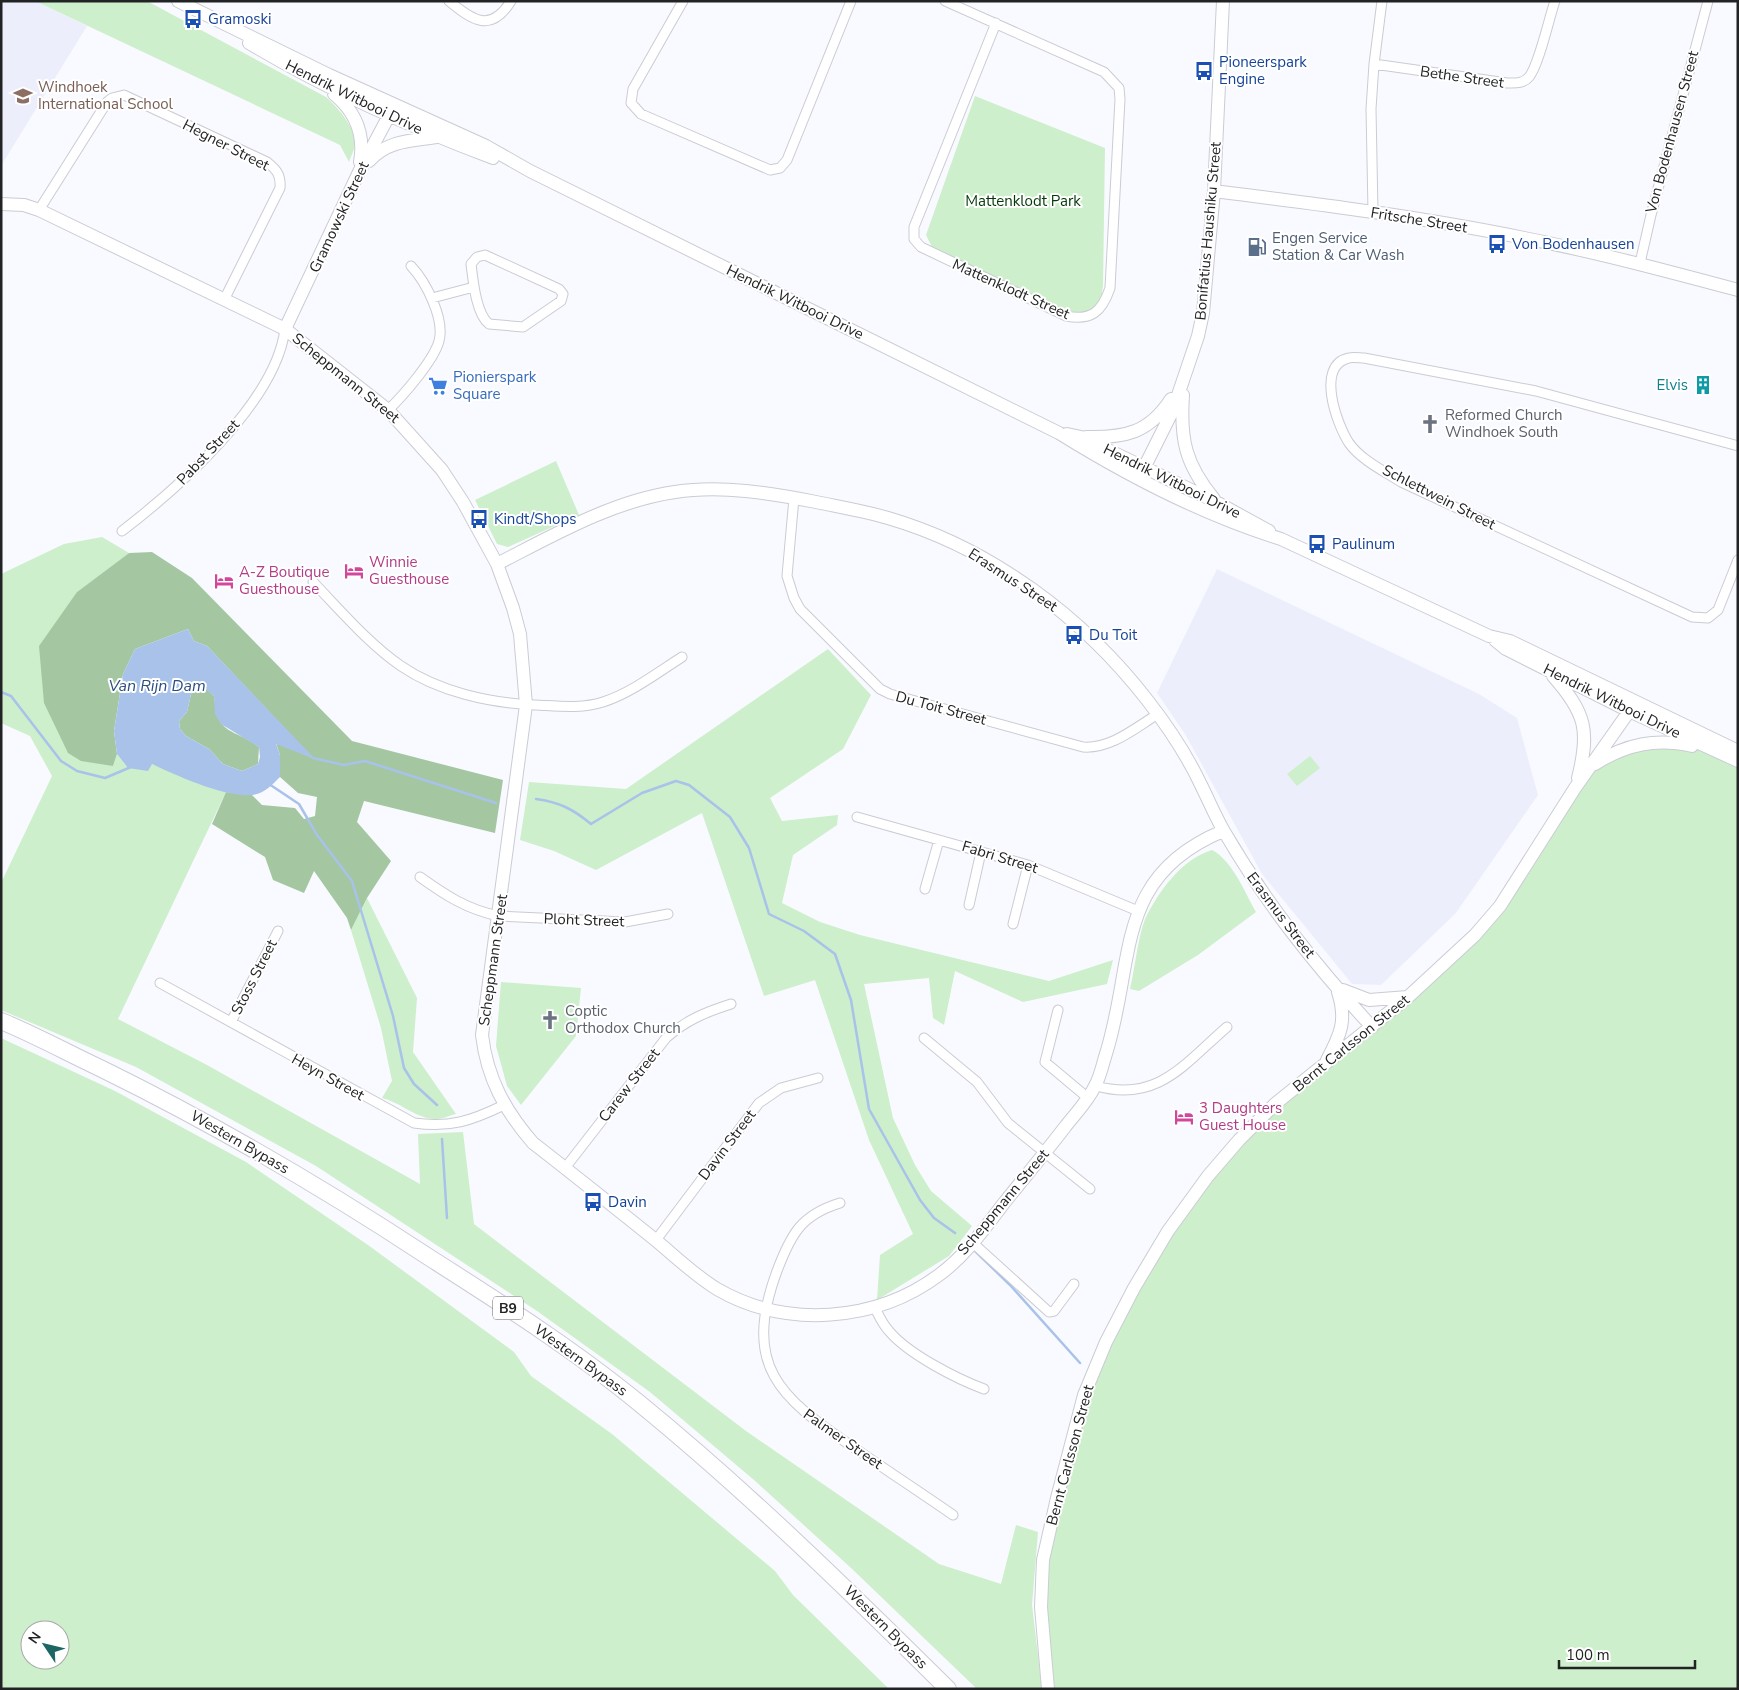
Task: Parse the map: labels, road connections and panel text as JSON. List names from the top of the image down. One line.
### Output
{"streets":{"highway":["Western Bypass","B9"],"street":["Bethe Street","Hendrik Witbooi Drive","Von Bodenhausen Street","Hegner Street","Gramowski Street","Fritsche Street","Bonifatius Haushiku Street","Mattenklodt Street","Scheppmann Street","Pabst Street","Schlettwein Street","Erasmus Street","Du Toit Street","Fabri Street","Ploht Street","Stoss Street","Bernt Carlsson Street","Heyn Street","Carew Street","Davin Street","Palmer Street"]},"crossings":[["Hendrik Witbooi Drive","Gramowski Street"],["Hendrik Witbooi Drive","Bonifatius Haushiku Street"],["Hendrik Witbooi Drive","Bernt Carlsson Street"],["Von Bodenhausen Street","Fritsche Street"],["Hegner Street","Scheppmann Street"],["Gramowski Street","Scheppmann Street"],["Gramowski Street","Pabst Street"],["Fritsche Street","Bonifatius Haushiku Street"],["Scheppmann Street","Pabst Street"],["Scheppmann Street","Erasmus Street"],["Scheppmann Street","Fabri Street"],["Scheppmann Street","Ploht Street"],["Scheppmann Street","Heyn Street"],["Scheppmann Street","Carew Street"],["Scheppmann Street","Davin Street"],["Scheppmann Street","Palmer Street"],["Erasmus Street","Du Toit Street"],["Erasmus Street","Bernt Carlsson Street"],["Stoss Street","Heyn Street"]],"water":["Van Rijn Dam"],"parks":["Mattenklodt Park"],"places":{"bus stop":["Gramoski","Pioneerspark Engine","Von Bodenhausen","Kindt/Shops","Paulinum","Du Toit","Davin"],"school or university":["Windhoek International School"],"fuel station":["Engen Service Station & Car Wash"],"building":["Elvis"],"supermarket":["Pionierspark Square"],"church":["Reformed Church Windhoek South","Coptic Orthodox Church"],"hotel":["Winnie Guesthouse","A-Z Boutique Guesthouse","3 Daughters Guest House"]},"scale_bar":"100 m","north":"top left"}
